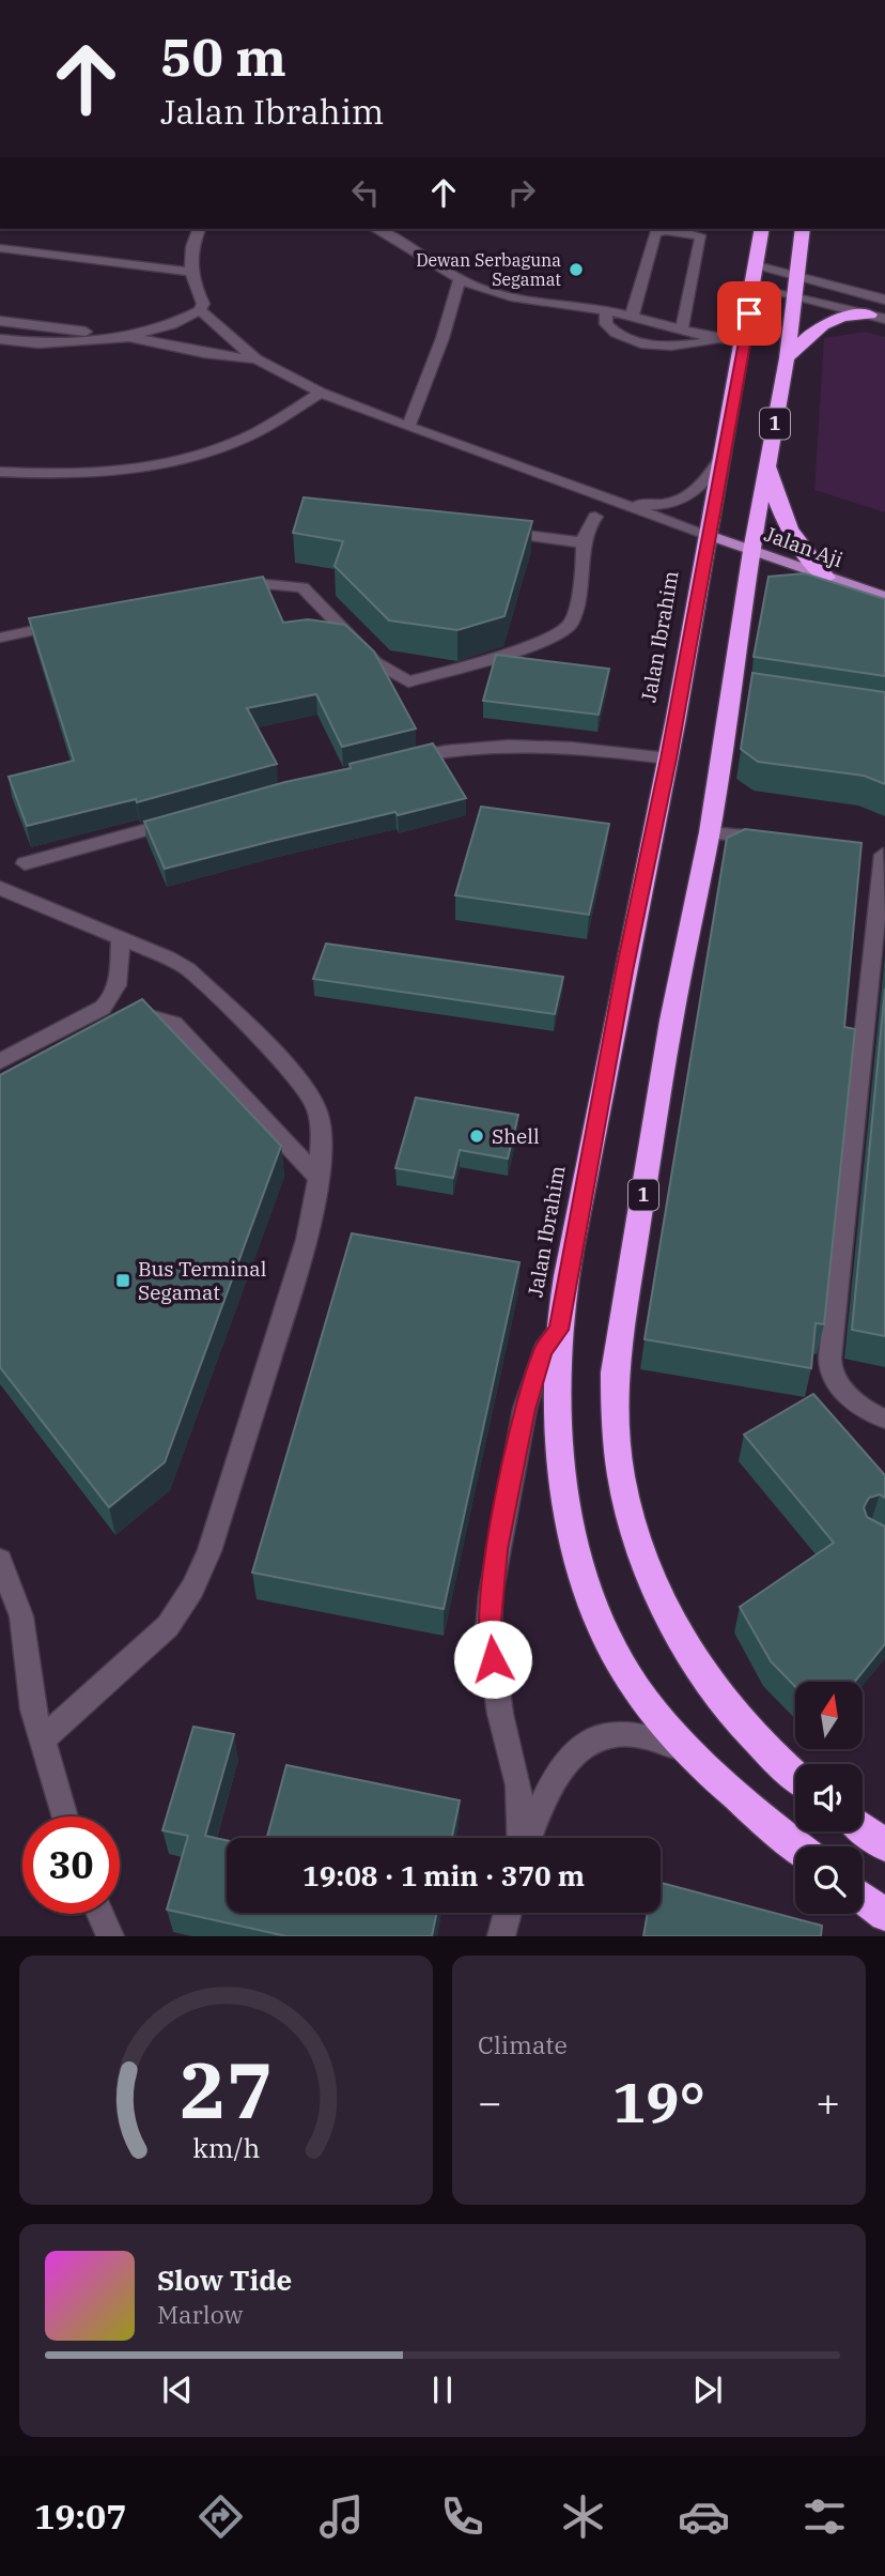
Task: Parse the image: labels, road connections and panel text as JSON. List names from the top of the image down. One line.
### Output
{"streets":{"highway":["1","Jalan Ibrahim"],"main road":["Jalan Aji"]},"crossings":[["1","Jalan Aji"],["1","Jalan Ibrahim"],["Jalan Aji","Jalan Ibrahim"]],"places":{"other":["Dewan Serbaguna Segamat","Shell"],"transit":["Bus Terminal Segamat"]},"north":"top","page":{"turn":["50 m","Jalan Ibrahim"],"limit":"30","trip":"19:08 · 1 min · 370 m","tile":"Climate","heat":["−","19°","+"],"song":["Slow Tide","Marlow"],"tabs":"19:07","gauge":["27","km/h"]}}
